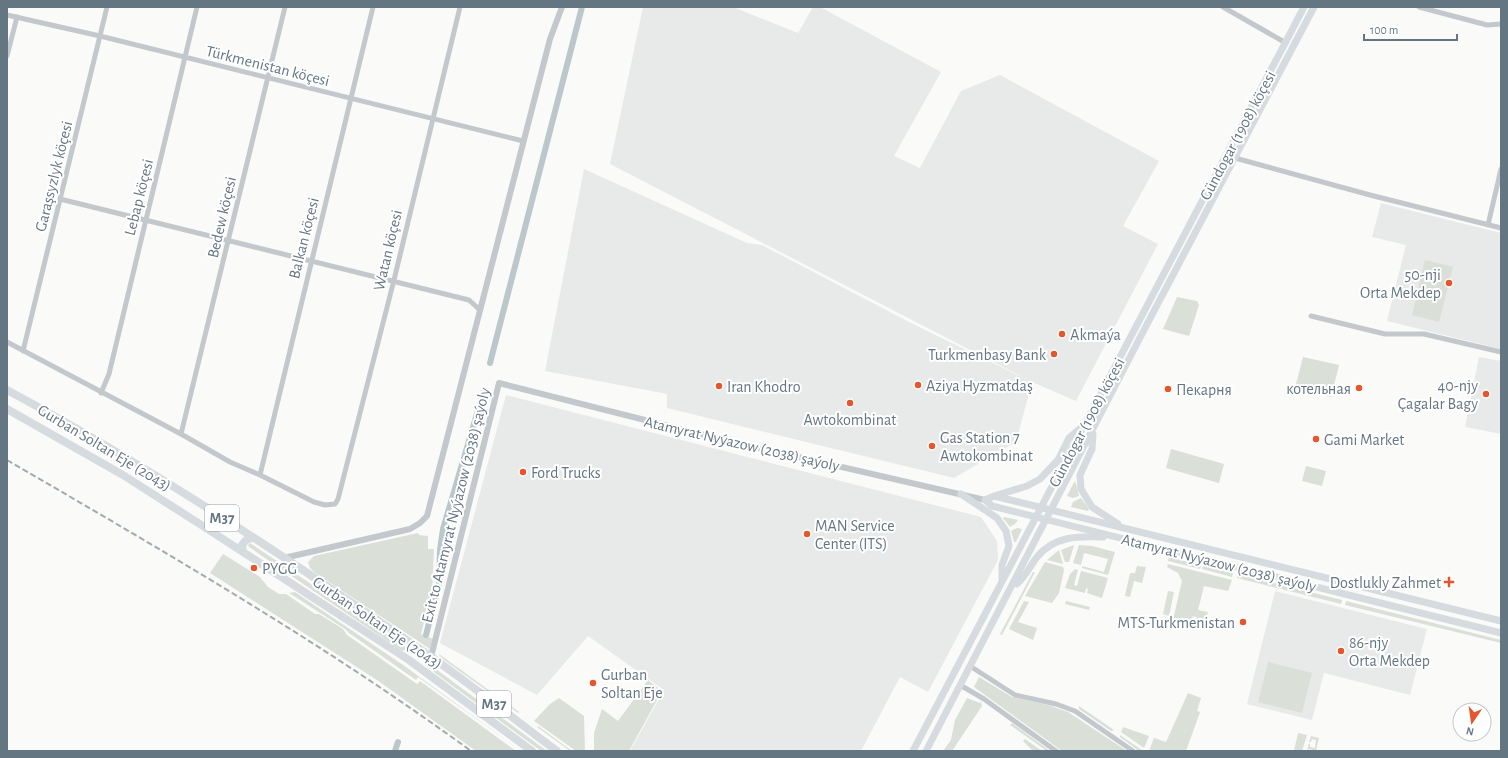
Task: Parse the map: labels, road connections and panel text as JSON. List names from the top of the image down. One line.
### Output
{"streets":{"highway":["Gurban Soltan Eje (2043)","M37"],"main road":["Gündogar (1908) köçesi","Atamyrat Nyýazow (2038) şaýoly"],"street":["Türkmenistan köçesi","Garaşsyzlyk köçesi","Lebap köçesi","Bedew köçesi","Balkan köçesi","Watan köçesi","Exit to Atamyrat Nyýazow (2038) şaýoly"]},"crossings":[["Türkmenistan köçesi","Garaşsyzlyk köçesi"],["Türkmenistan köçesi","Lebap köçesi"],["Türkmenistan köçesi","Bedew köçesi"],["Türkmenistan köçesi","Balkan köçesi"],["Türkmenistan köçesi","Watan köçesi"],["Gündogar (1908) köçesi","Atamyrat Nyýazow (2038) şaýoly"],["Balkan köçesi","Watan köçesi"],["Atamyrat Nyýazow (2038) şaýoly","Exit to Atamyrat Nyýazow (2038) şaýoly"],["Gurban Soltan Eje (2043)","Exit to Atamyrat Nyýazow (2038) şaýoly"]],"places":{"other":["50-nji Orta Mekdep","Аkmaýa","Turkmenbasy Bank","Aziya Hyzmatdaş","Iran Khodro","котельная","Пекарня","40-njy Çagalar Bagy","Awtokombinat","Gami Market","Gas Station 7 Awtokombinat","Ford Trucks","MAN Service Center (ITS)","PYGG","MTS-Turkmenistan","86-njy Orta Mekdep","Gurban Soltan Eje"],"health":["Dostlukly Zahmet"]},"scale_bar":"100 m","north":"bottom"}
